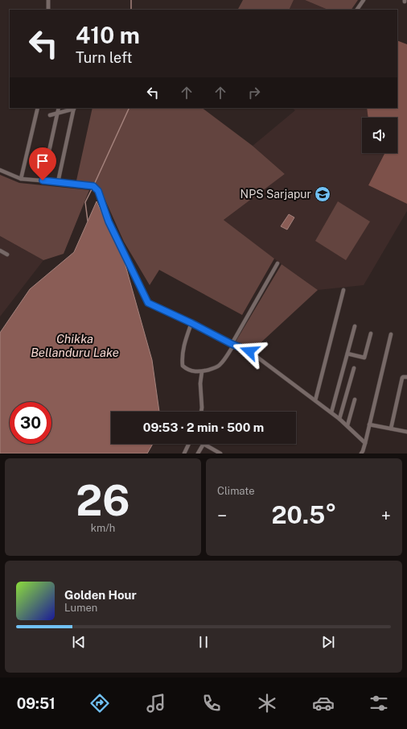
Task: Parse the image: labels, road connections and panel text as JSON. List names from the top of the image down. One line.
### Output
{"water":["Chikka Bellanduru Lake"],"places":{"school or university":["NPS Sarjapur"]},"page":{"turn":["410 m","Turn left"],"limit":"30","trip":"09:53 · 2 min · 500 m","tile":[["26","km/h"],"Climate"],"heat":["−","20.5°","+"],"song":["Golden Hour","Lumen"],"tabs":"09:51"}}
